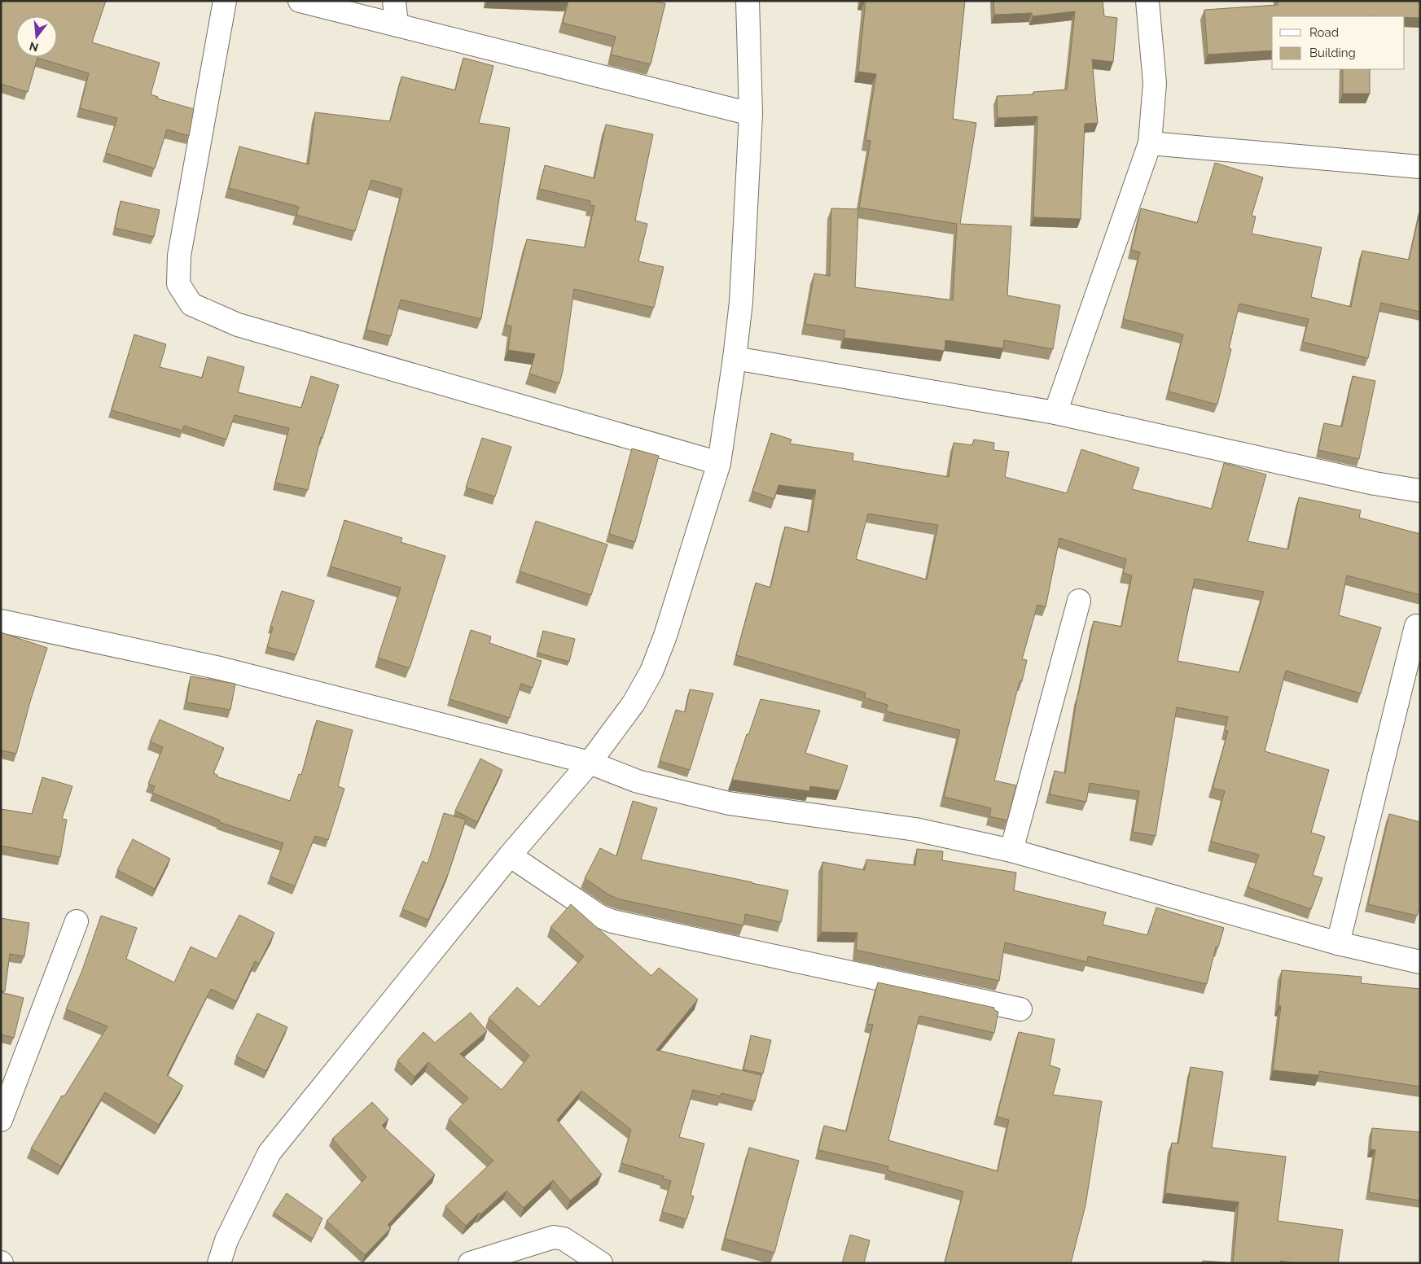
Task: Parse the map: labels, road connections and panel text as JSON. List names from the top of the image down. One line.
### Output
{"legend":["Road","Building"],"north":"bottom"}
